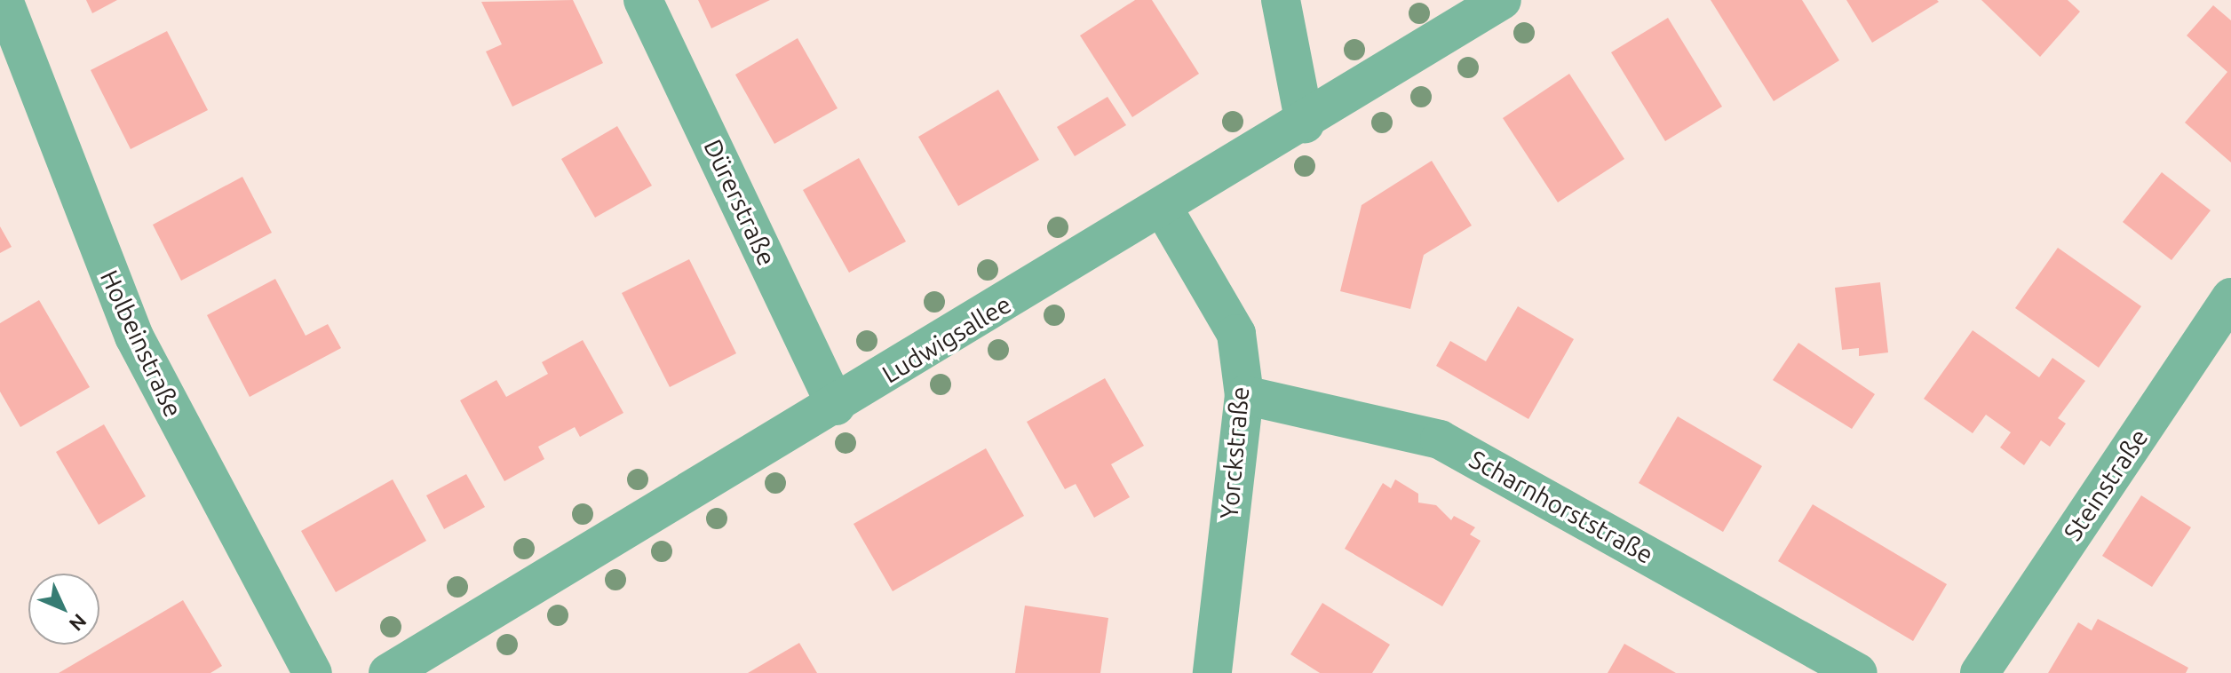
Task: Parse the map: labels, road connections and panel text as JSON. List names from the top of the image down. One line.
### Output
{"streets":{"street":["Dürerstraße","Ludwigsallee","Holbeinstraße","Yorckstraße","Steinstraße","Scharnhorststraße"]},"crossings":[["Dürerstraße","Ludwigsallee"],["Ludwigsallee","Yorckstraße"],["Yorckstraße","Scharnhorststraße"]],"north":"bottom right"}
